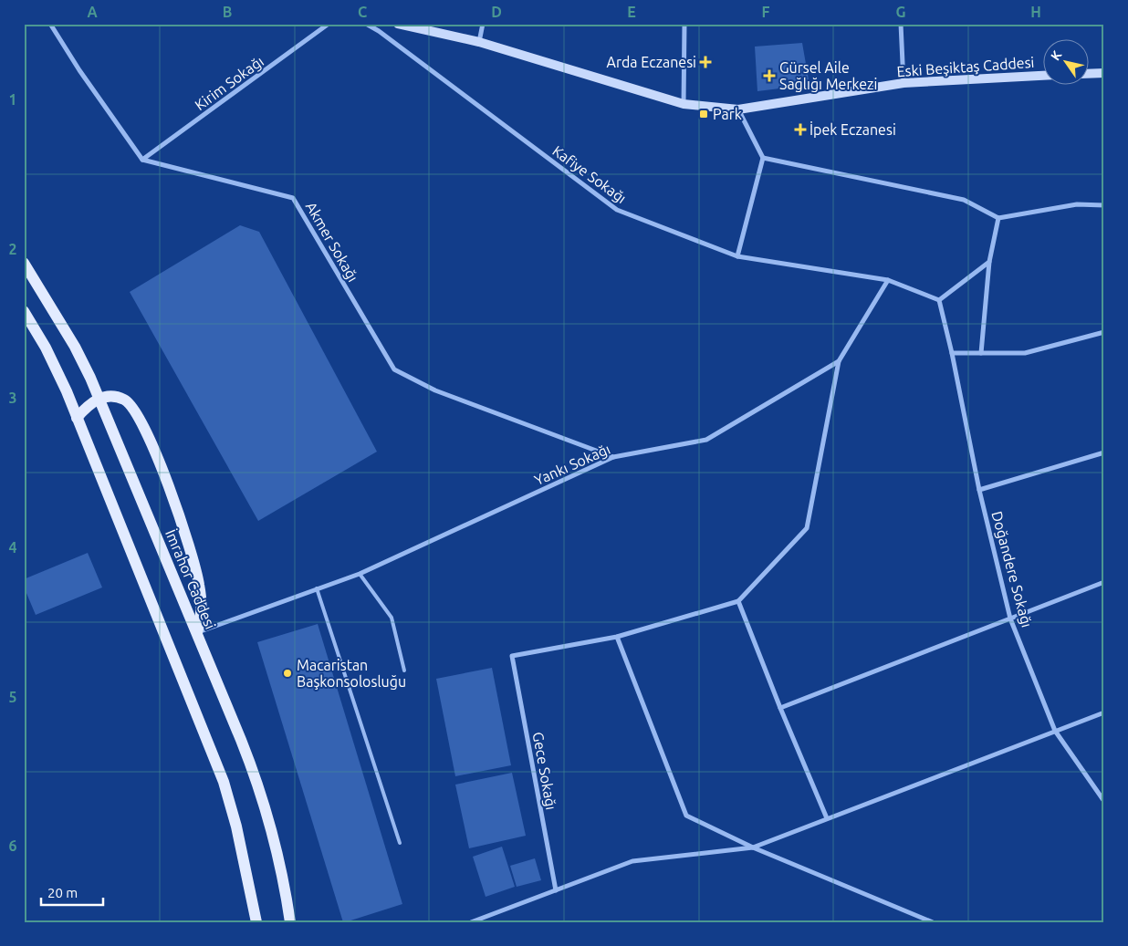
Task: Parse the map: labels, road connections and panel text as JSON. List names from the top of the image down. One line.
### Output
{"streets":{"main road":["İmrahor Caddesi"],"street":["Eski Beşiktaş Caddesi","Kirim Sokağı","Kafiye Sokağı","Akmer Sokağı","Yankı Sokağı","Doğandere Sokağı","Gece Sokağı"]},"crossings":[["Kirim Sokağı","Akmer Sokağı"],["Kafiye Sokağı","Yankı Sokağı"],["Akmer Sokağı","Yankı Sokağı"],["Yankı Sokağı","İmrahor Caddesi"]],"places":{"health":["Arda Eczanesi","Gürsel Aile Sağlığı Merkezi","İpek Eczanesi"],"transit":["Park"],"other":["Macaristan Başkonsolosluğu"]},"scale_bar":"20 m","north":"top left","grid":{"columns":["A","B","C","D","E","F","G","H"],"rows":["1","2","3","4","5","6"]}}
